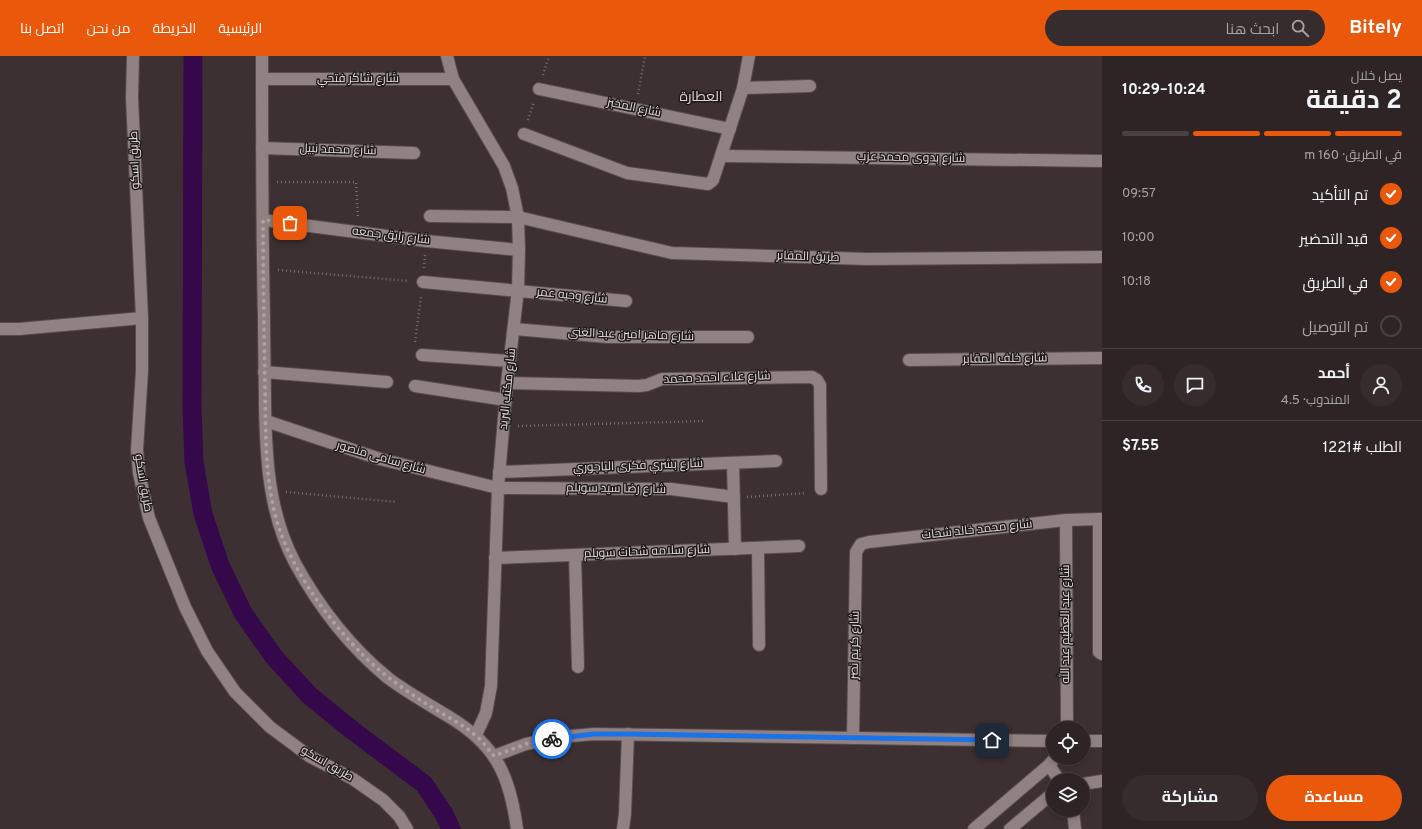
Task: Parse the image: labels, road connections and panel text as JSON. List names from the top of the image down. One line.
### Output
{"streets":{"street":["شارع شاكر فتحي","شارع المخبز","شارع محمد نبيل","شارع بدوى محمد عزب","طريق اسكو","شارع رايق جمعه","طريق المقابر","شارع وجيه عمر","شارع ماهر امين عبد الغنى","شارع خلف المقابر","شارع علاء احمد محمد","شارع مكتب البريد","شارع سامى منصور","شارع بشري فكرى الباجوري","شارع رضا سيد سويلم","شارع محمد خالد شحات","شارع سلامه شحات سويلم","شارع عبد العظيم عبد الله","شارع كريم نصر"]},"crossings":[["شارع شاكر فتحي","شارع مكتب البريد"],["شارع رايق جمعه","شارع مكتب البريد"],["طريق المقابر","شارع مكتب البريد"],["شارع وجيه عمر","شارع مكتب البريد"],["شارع ماهر امين عبد الغنى","شارع مكتب البريد"],["شارع علاء احمد محمد","شارع مكتب البريد"],["شارع مكتب البريد","شارع سامى منصور"],["شارع مكتب البريد","شارع بشري فكرى الباجوري"],["شارع مكتب البريد","شارع رضا سيد سويلم"],["شارع مكتب البريد","شارع سلامه شحات سويلم"],["شارع سامى منصور","شارع رضا سيد سويلم"],["شارع محمد خالد شحات","شارع عبد العظيم عبد الله"],["شارع محمد خالد شحات","شارع كريم نصر"]],"districts":["العطارة"],"page":{"header":"Bitely","search":"ابحث هنا","nav":["الرئيسية","الخريطة","من نحن","اتصل بنا"],"heading":["2 دقيقة","يصل خلال","10:24–10:29"],"panel":["أحمد","المندوب · 4.5","الطلب #1221","$7.55"],"bar":"في الطريق · 160 m","list":[["تم التأكيد","09:57"],["قيد التحضير","10:00"],["في الطريق","10:18"],"تم التوصيل"],"buttons":["مساعدة","مشاركة"]}}
